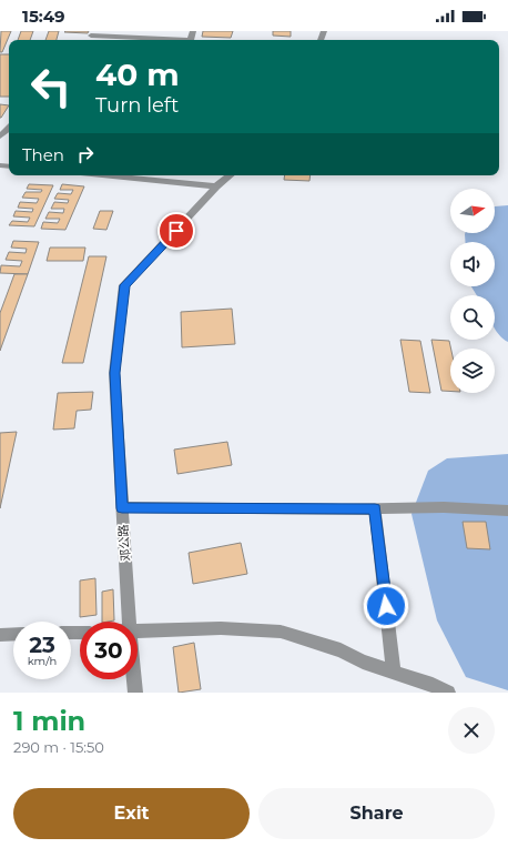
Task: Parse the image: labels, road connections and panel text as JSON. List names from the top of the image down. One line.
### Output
{"streets":{"street":["邓公路"]},"north":"right","page":{"status":"15:49","turn":["40 m","Turn left"],"then":"Then","speed":"23 km/h","limit":"30","heading":["1 min","290 m · 15:50"],"buttons":["Exit","Share"]}}
